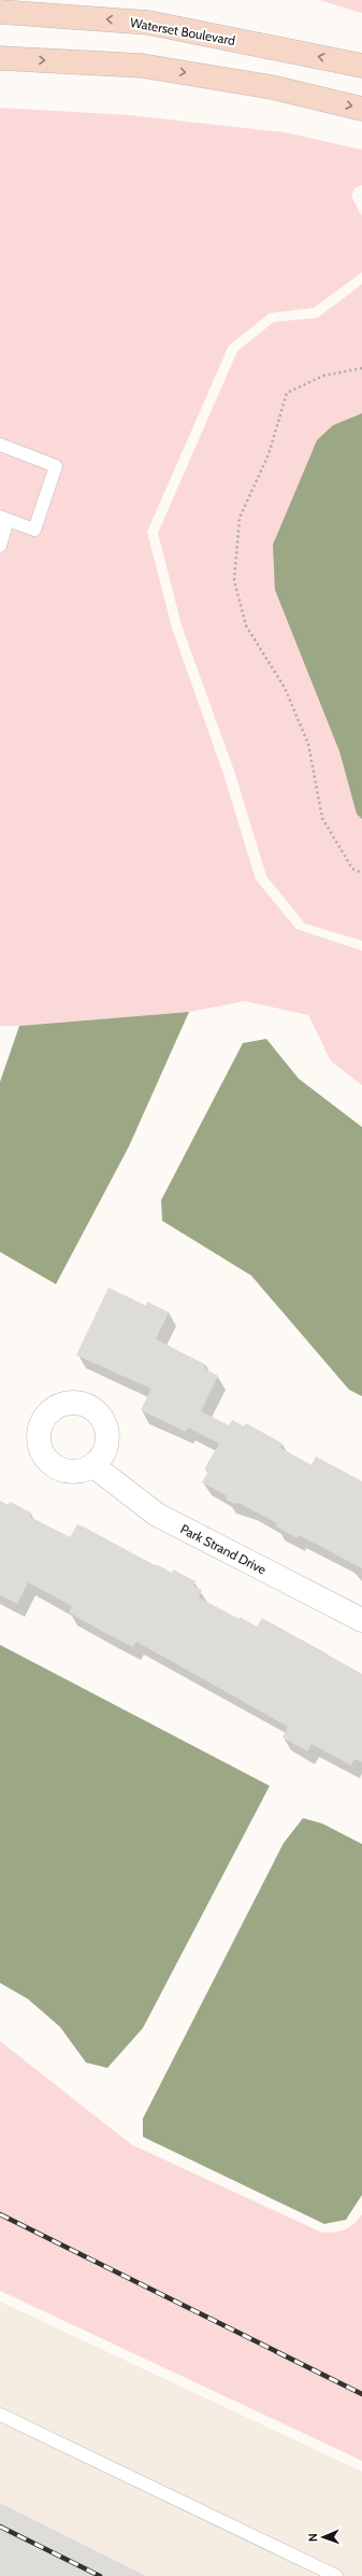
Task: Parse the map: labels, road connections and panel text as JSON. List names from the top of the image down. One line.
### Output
{"streets":{"street":["Waterset Boulevard","Park Strand Drive"]},"north":"left"}
